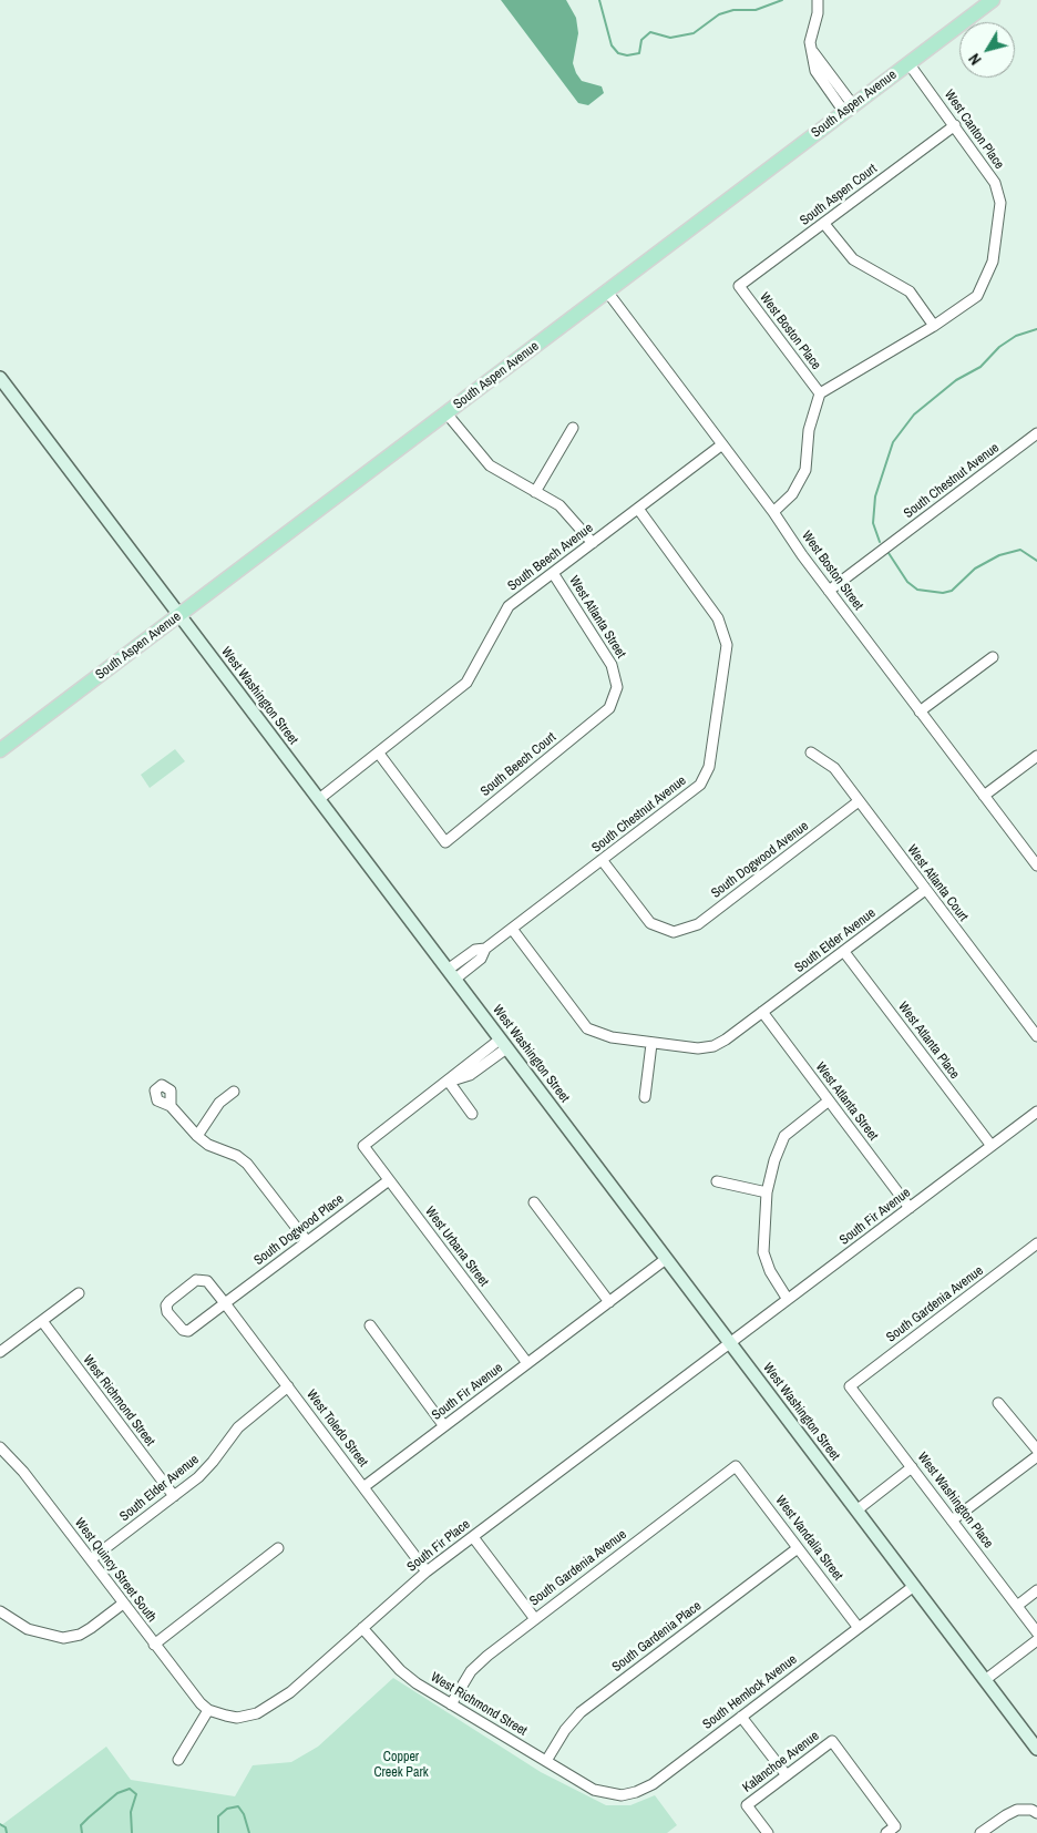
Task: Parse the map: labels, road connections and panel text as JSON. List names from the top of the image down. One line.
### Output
{"streets":{"main road":["South Aspen Avenue","West Washington Street"],"street":["West Canton Place","South Aspen Court","West Boston Place","South Chestnut Avenue","South Beech Avenue","West Boston Street","West Atlanta Street","South Beech Court","South Dogwood Avenue","West Atlanta Court","South Elder Avenue","West Atlanta Place","South Fir Avenue","South Dogwood Place","West Urbana Street","South Gardenia Avenue","West Richmond Street","West Toledo Street","West Washington Place","West Vandalia Street","South Fir Place","West Quincy Street South","South Gardenia Place","South Hemlock Avenue","Kalanchoe Avenue"]},"crossings":[["South Aspen Avenue","West Canton Place"],["South Aspen Avenue","West Boston Street"],["South Aspen Avenue","West Washington Street"],["West Canton Place","South Aspen Court"],["South Aspen Court","West Boston Place"],["South Chestnut Avenue","South Beech Avenue"],["South Chestnut Avenue","West Boston Street"],["South Chestnut Avenue","West Washington Street"],["South Chestnut Avenue","South Dogwood Avenue"],["South Beech Avenue","West Boston Street"],["South Beech Avenue","West Atlanta Street"],["South Beech Avenue","West Washington Street"],["South Beech Avenue","South Beech Court"],["West Atlanta Street","South Beech Court"],["West Atlanta Street","South Elder Avenue"],["West Atlanta Street","South Fir Avenue"],["West Washington Street","South Fir Avenue"],["West Washington Street","South Fir Place"],["West Washington Street","South Hemlock Avenue"],["South Dogwood Avenue","West Atlanta Court"],["West Atlanta Court","South Elder Avenue"],["South Elder Avenue","West Atlanta Place"],["South Elder Avenue","West Richmond Street"],["South Elder Avenue","West Toledo Street"],["South Elder Avenue","West Quincy Street South"],["West Atlanta Place","South Fir Avenue"],["South Fir Avenue","West Urbana Street"],["South Fir Avenue","West Toledo Street"],["South Fir Avenue","South Fir Place"],["South Dogwood Place","West Urbana Street"],["South Dogwood Place","West Toledo Street"],["South Gardenia Avenue","West Richmond Street"],["South Gardenia Avenue","West Washington Place"],["South Gardenia Avenue","West Vandalia Street"],["West Richmond Street","South Fir Place"],["West Richmond Street","South Gardenia Place"],["West Richmond Street","South Hemlock Avenue"],["West Toledo Street","South Fir Place"],["West Vandalia Street","South Gardenia Place"],["West Vandalia Street","South Hemlock Avenue"],["South Fir Place","West Quincy Street South"]],"parks":["Copper Creek Park"],"north":"bottom left"}
